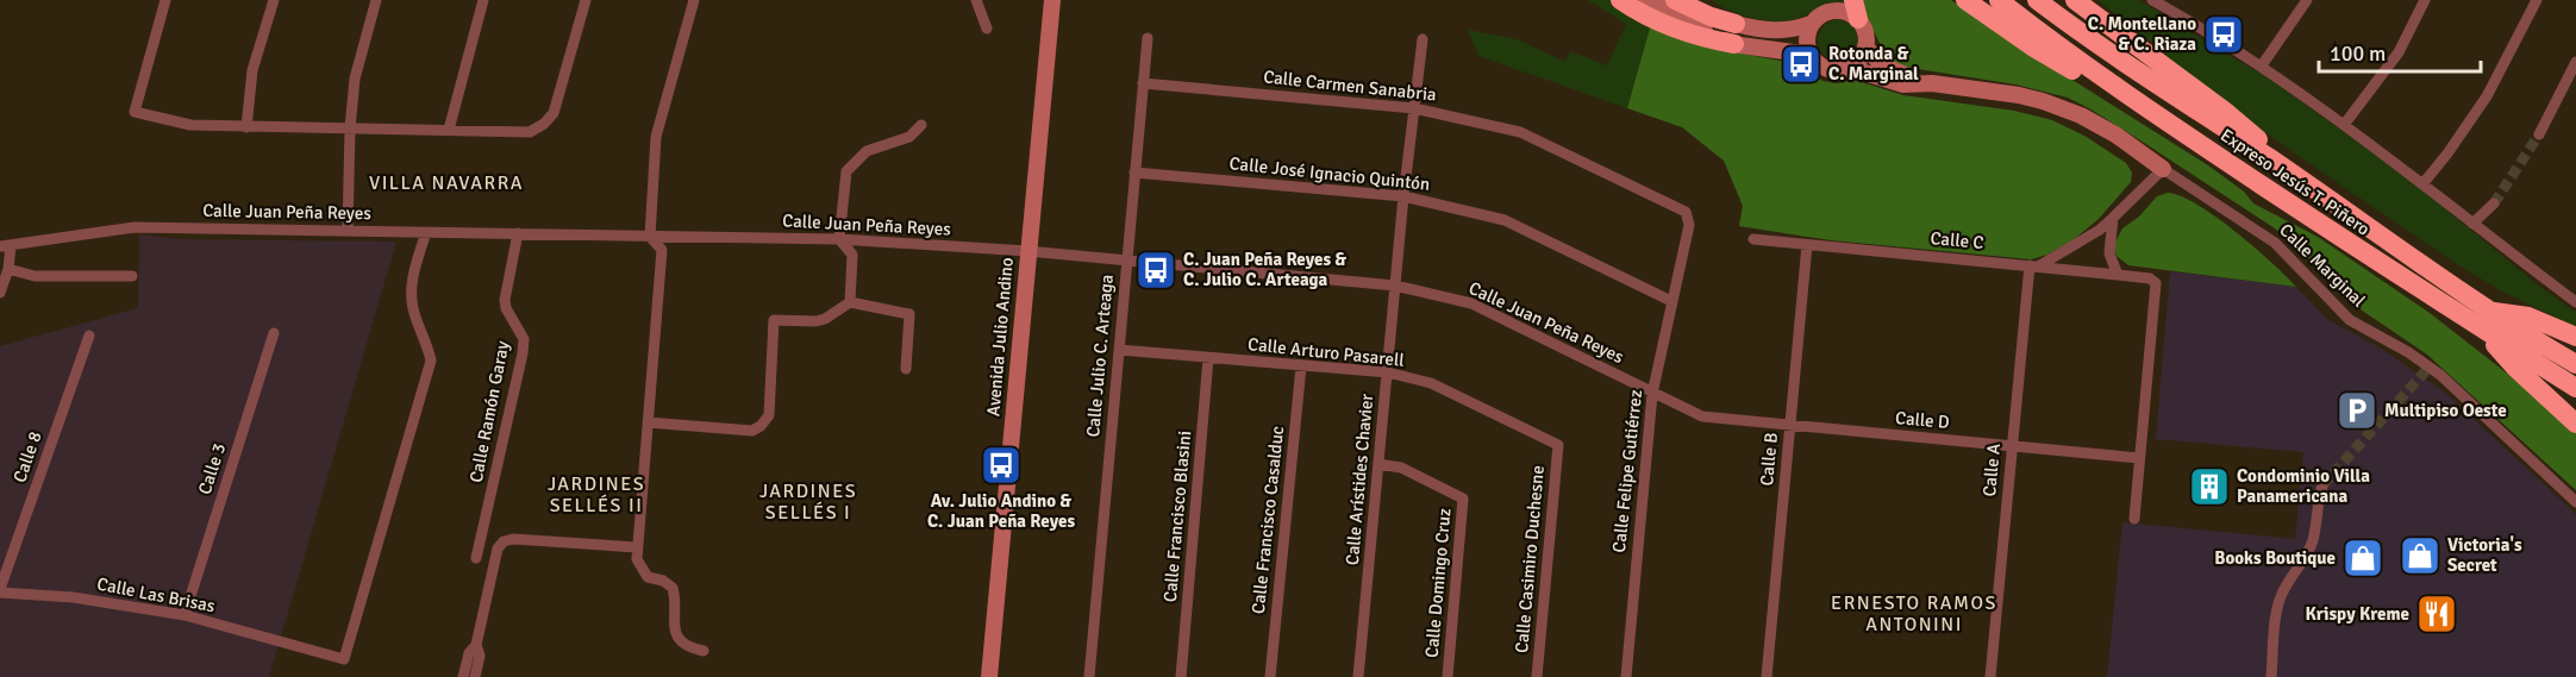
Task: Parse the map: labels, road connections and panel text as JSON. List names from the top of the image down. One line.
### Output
{"streets":{"highway":["Expreso Jesús T. Piñero"],"street":["Calle Carmen Sanabria","Calle José Ignacio Quintón","Calle Juan Peña Reyes","Calle C","Calle Marginal","Avenida Julio Andino","Calle Arturo Pasarell","Calle Julio C. Arteaga","Calle Ramón Garay","Calle D","Calle 8","Calle B","Calle 3","Calle A","Calle Felipe Gutiérrez","Calle Arístides Chavier","Calle Francisco Blasini","Calle Francisco Casalduc","Calle Casimiro Duchesne","Calle Domingo Cruz","Calle Las Brisas"]},"crossings":[["Calle Carmen Sanabria","Calle Julio C. Arteaga"],["Calle Carmen Sanabria","Calle Felipe Gutiérrez"],["Calle Carmen Sanabria","Calle Arístides Chavier"],["Calle José Ignacio Quintón","Calle Julio C. Arteaga"],["Calle José Ignacio Quintón","Calle Felipe Gutiérrez"],["Calle José Ignacio Quintón","Calle Arístides Chavier"],["Calle Juan Peña Reyes","Avenida Julio Andino"],["Calle Juan Peña Reyes","Calle Julio C. Arteaga"],["Calle Juan Peña Reyes","Calle Ramón Garay"],["Calle Juan Peña Reyes","Calle D"],["Calle Juan Peña Reyes","Calle Felipe Gutiérrez"],["Calle Juan Peña Reyes","Calle Arístides Chavier"],["Calle Juan Peña Reyes","Calle Las Brisas"],["Calle C","Calle D"],["Calle C","Calle B"],["Calle C","Calle A"],["Calle Arturo Pasarell","Calle Julio C. Arteaga"],["Calle Arturo Pasarell","Calle Arístides Chavier"],["Calle Arturo Pasarell","Calle Francisco Blasini"],["Calle Arturo Pasarell","Calle Francisco Casalduc"],["Calle Arturo Pasarell","Calle Casimiro Duchesne"],["Calle D","Calle B"],["Calle D","Calle A"],["Calle 8","Calle Las Brisas"],["Calle 3","Calle Las Brisas"],["Calle Arístides Chavier","Calle Domingo Cruz"]],"districts":["VILLA NAVARRA","JARDINES SELLÉS II","JARDINES SELLÉS I","ERNESTO RAMOS ANTONINI"],"places":{"bus stop":["C. Montellano & C. Riaza","Rotonda & C. Marginal","C. Juan Peña Reyes & C. Julio C. Arteaga","Av. Julio Andino & C. Juan Peña Reyes"],"parking":["Multipiso Oeste"],"building":["Condominio Villa Panamericana"],"shop":["Victoria's Secret","Books Boutique"],"restaurant":["Krispy Kreme"]},"scale_bar":"100 m"}
